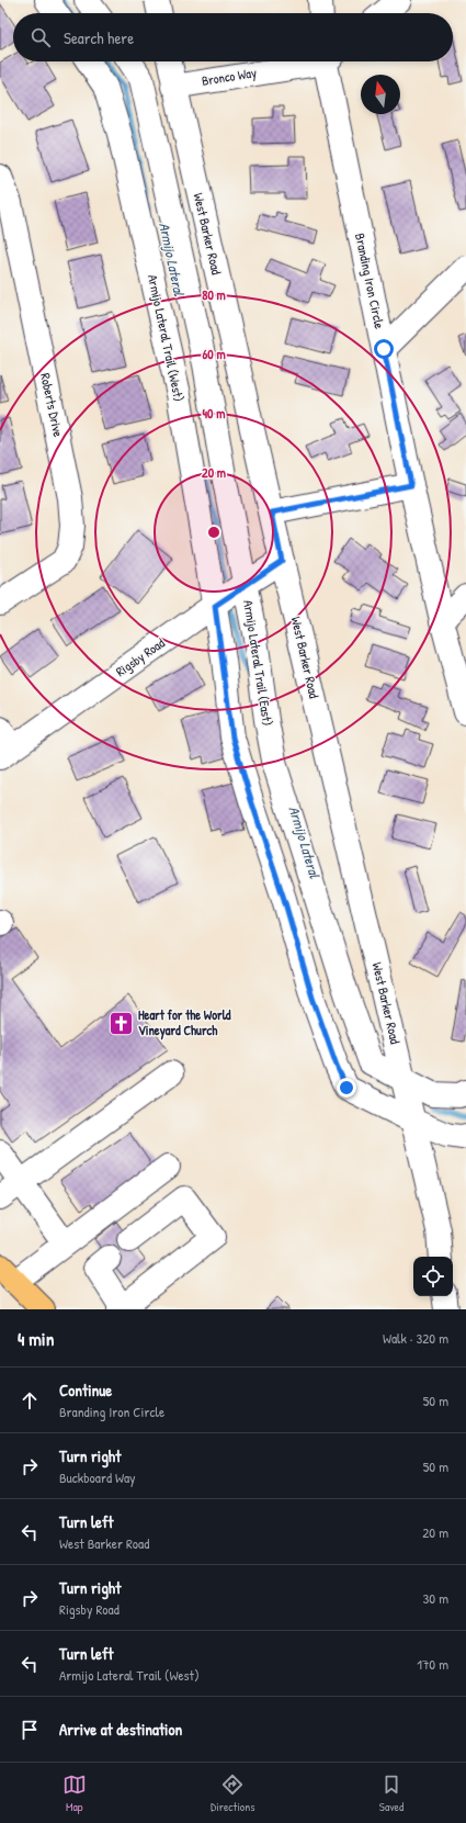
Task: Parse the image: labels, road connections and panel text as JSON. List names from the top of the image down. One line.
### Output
{"streets":{"street":["Bronco Way","West Barker Road","Branding Iron Circle","Armijo Lateral Trail (West)","Roberts Drive","Rigsby Road","Armijo Lateral Trail (East)"]},"crossings":[["Bronco Way","West Barker Road"],["West Barker Road","Armijo Lateral Trail (West)"],["West Barker Road","Rigsby Road"],["West Barker Road","Armijo Lateral Trail (East)"],["Armijo Lateral Trail (West)","Rigsby Road"],["Rigsby Road","Armijo Lateral Trail (East)"]],"water":["Armijo Lateral"],"places":{"church":["Heart for the World Vineyard Church"]},"north":"top","page":{"search":"Search here","heading":["4 min","Walk · 320 m"],"list":[["Continue","Branding Iron Circle","50 m"],["Turn right","Buckboard Way","50 m"],["Turn left","West Barker Road","20 m"],["Turn right","Rigsby Road","30 m"],["Turn left","Armijo Lateral Trail (West)","170 m"],"Arrive at destination"],"nav":["Map","Directions","Saved"]},"rings":["80 m","60 m","40 m","20 m"]}
